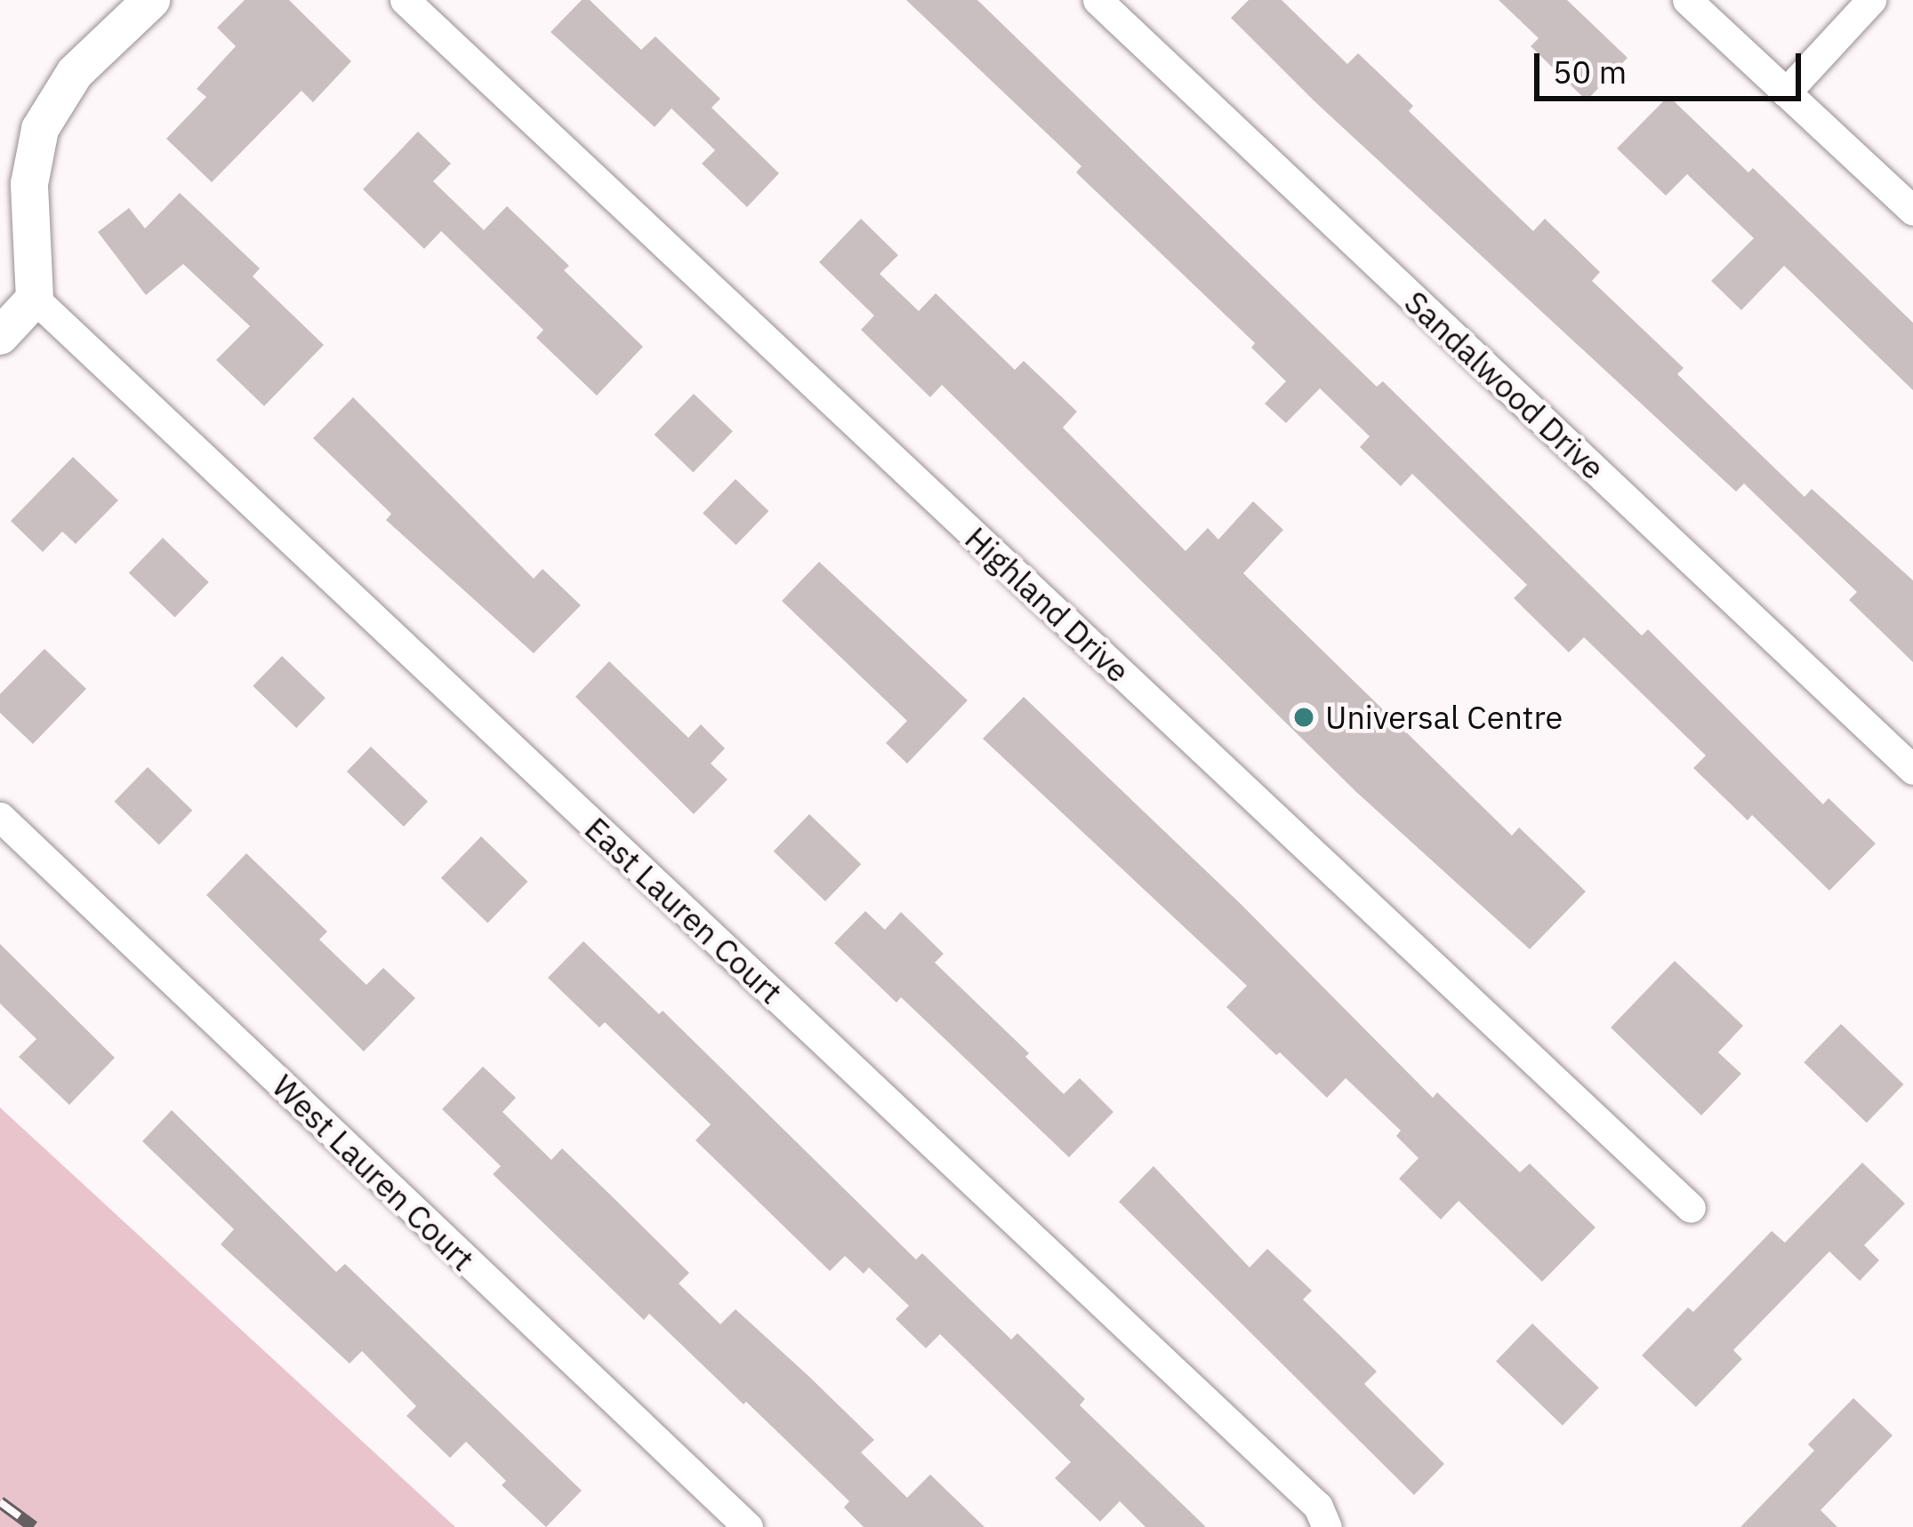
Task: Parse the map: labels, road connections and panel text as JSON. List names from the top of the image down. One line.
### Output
{"streets":{"street":["Sandalwood Drive","Highland Drive","East Lauren Court","West Lauren Court"]},"places":["Universal Centre"],"scale_bar":"50 m"}
